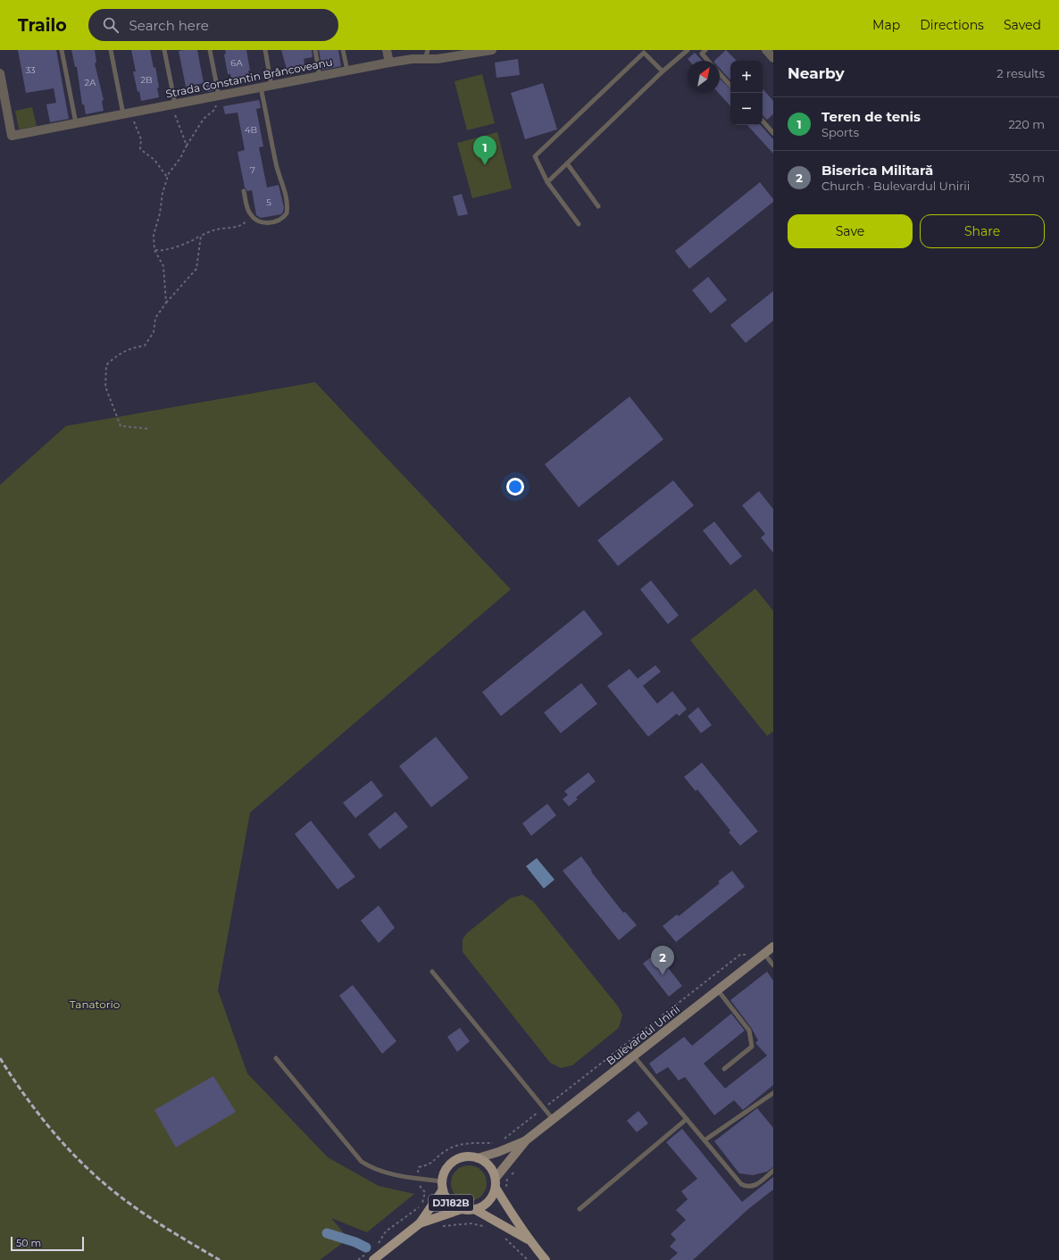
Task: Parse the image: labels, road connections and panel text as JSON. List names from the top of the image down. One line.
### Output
{"streets":{"main road":["Bulevardul Unirii","DJ182B"],"street":["Strada Constantin Brâncoveanu"]},"crossings":[["Bulevardul Unirii","DJ182B"]],"parks":["Tanatorio"],"house_numbers":["6A","33","2B","2A","4B","7","5"],"scale_bar":"50 m","north":"top right","page":{"header":"Trailo","search":"Search here","nav":["Map","Directions","Saved"],"heading":["Nearby","2 results"],"map_buttons":["+","−"],"list":[{"mark":"1","name":"Teren de tenis","note":"Sports","value":"220 m"},{"mark":"2","name":"Biserica Militară","note":"Church · Bulevardul Unirii","value":"350 m"}],"pins":["1","2"],"buttons":["Save","Share"],"scale":"50 m"}}
